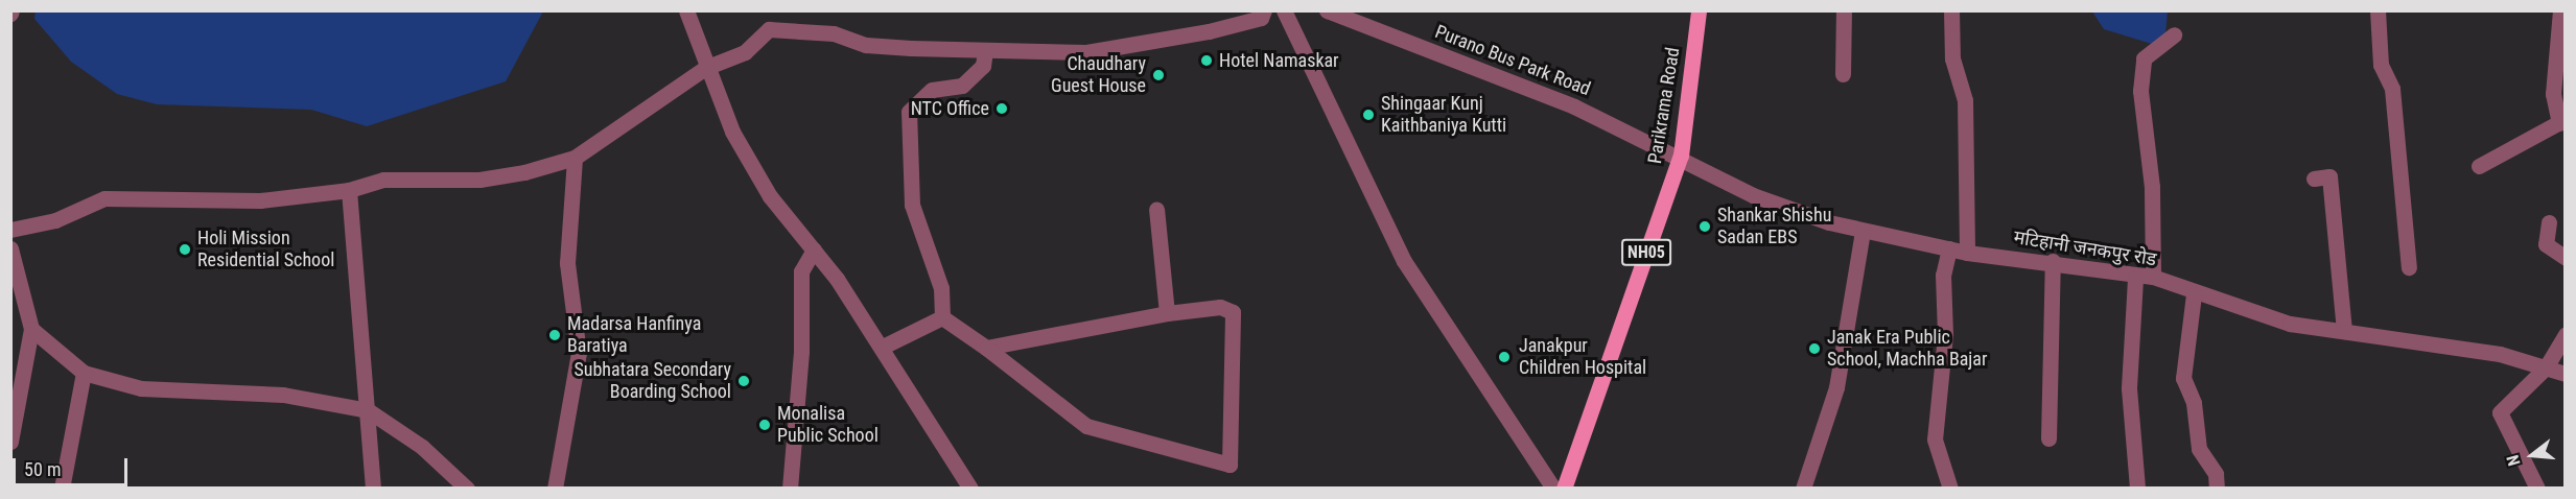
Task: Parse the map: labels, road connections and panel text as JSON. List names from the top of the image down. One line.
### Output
{"streets":{"main road":["Parikrama Road","NH05"],"street":["Purano Bus Park Road","मटिहानी जनकपुर रोड"]},"crossings":[["Purano Bus Park Road","Parikrama Road"],["Purano Bus Park Road","मटिहानी जनकपुर रोड"],["Parikrama Road","मटिहानी जनकपुर रोड"]],"places":["Hotel Namaskar","Chaudhary Guest House","NTC Office","Shingaar Kunj Kaithbaniya Kutti","Shankar Shishu Sadan EBS","Holi Mission Residential School","Madarsa Hanfinya Baratiya","Janak Era Public School, Machha Bajar","Janakpur Children Hospital","Subhatara Secondary Boarding School","Monalisa Public School"],"scale_bar":"50 m","north":"left"}
